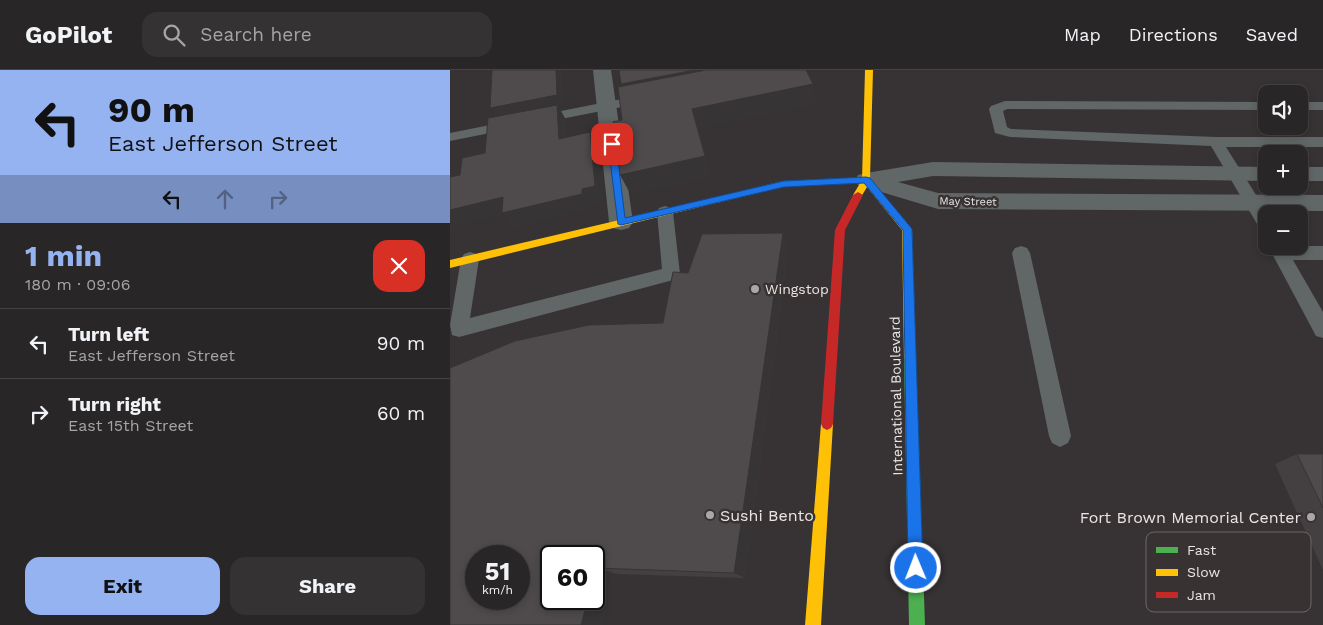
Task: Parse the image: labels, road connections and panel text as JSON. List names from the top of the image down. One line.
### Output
{"streets":{"main road":["International Boulevard"],"street":["May Street"]},"crossings":[["May Street","International Boulevard"]],"places":["Wingstop","Sushi Bento","Fort Brown Memorial Center"],"legend":["Fast","Slow","Jam"],"page":{"header":"GoPilot","search":"Search here","nav":["Map","Directions","Saved"],"turn":["90 m","East Jefferson Street"],"map_buttons":["+","−"],"heading":["1 min","180 m · 09:06"],"list":[{"name":"Turn left","note":"East Jefferson Street","value":"90 m"},{"name":"Turn right","note":"East 15th Street","value":"60 m"}],"speed":"51 km/h","limit":"60","buttons":["Exit","Share"]}}
